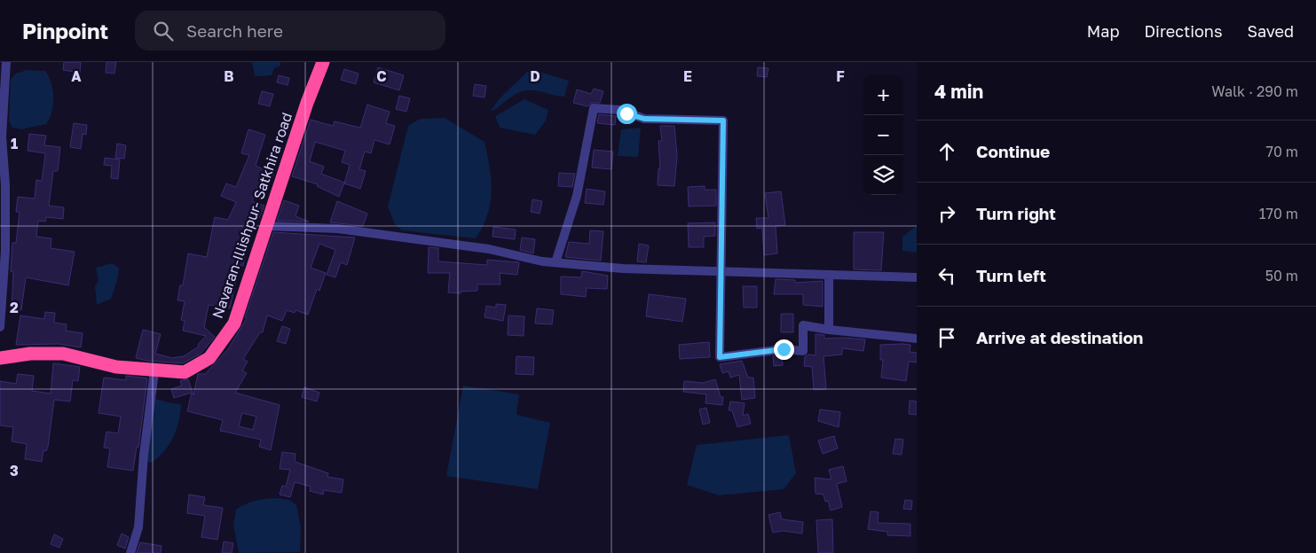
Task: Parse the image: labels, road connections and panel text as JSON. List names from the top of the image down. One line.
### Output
{"streets":{"highway":["Navaran-Illishpur- Satkhira road"]},"page":{"header":"Pinpoint","search":"Search here","nav":["Map","Directions","Saved"],"heading":["4 min","Walk · 290 m"],"map_buttons":["+","−"],"list":[["Continue","70 m"],["Turn right","170 m"],["Turn left","50 m"],"Arrive at destination"]},"grid":{"columns":["A","B","C","D","E","F"],"rows":["1","2","3"]}}
